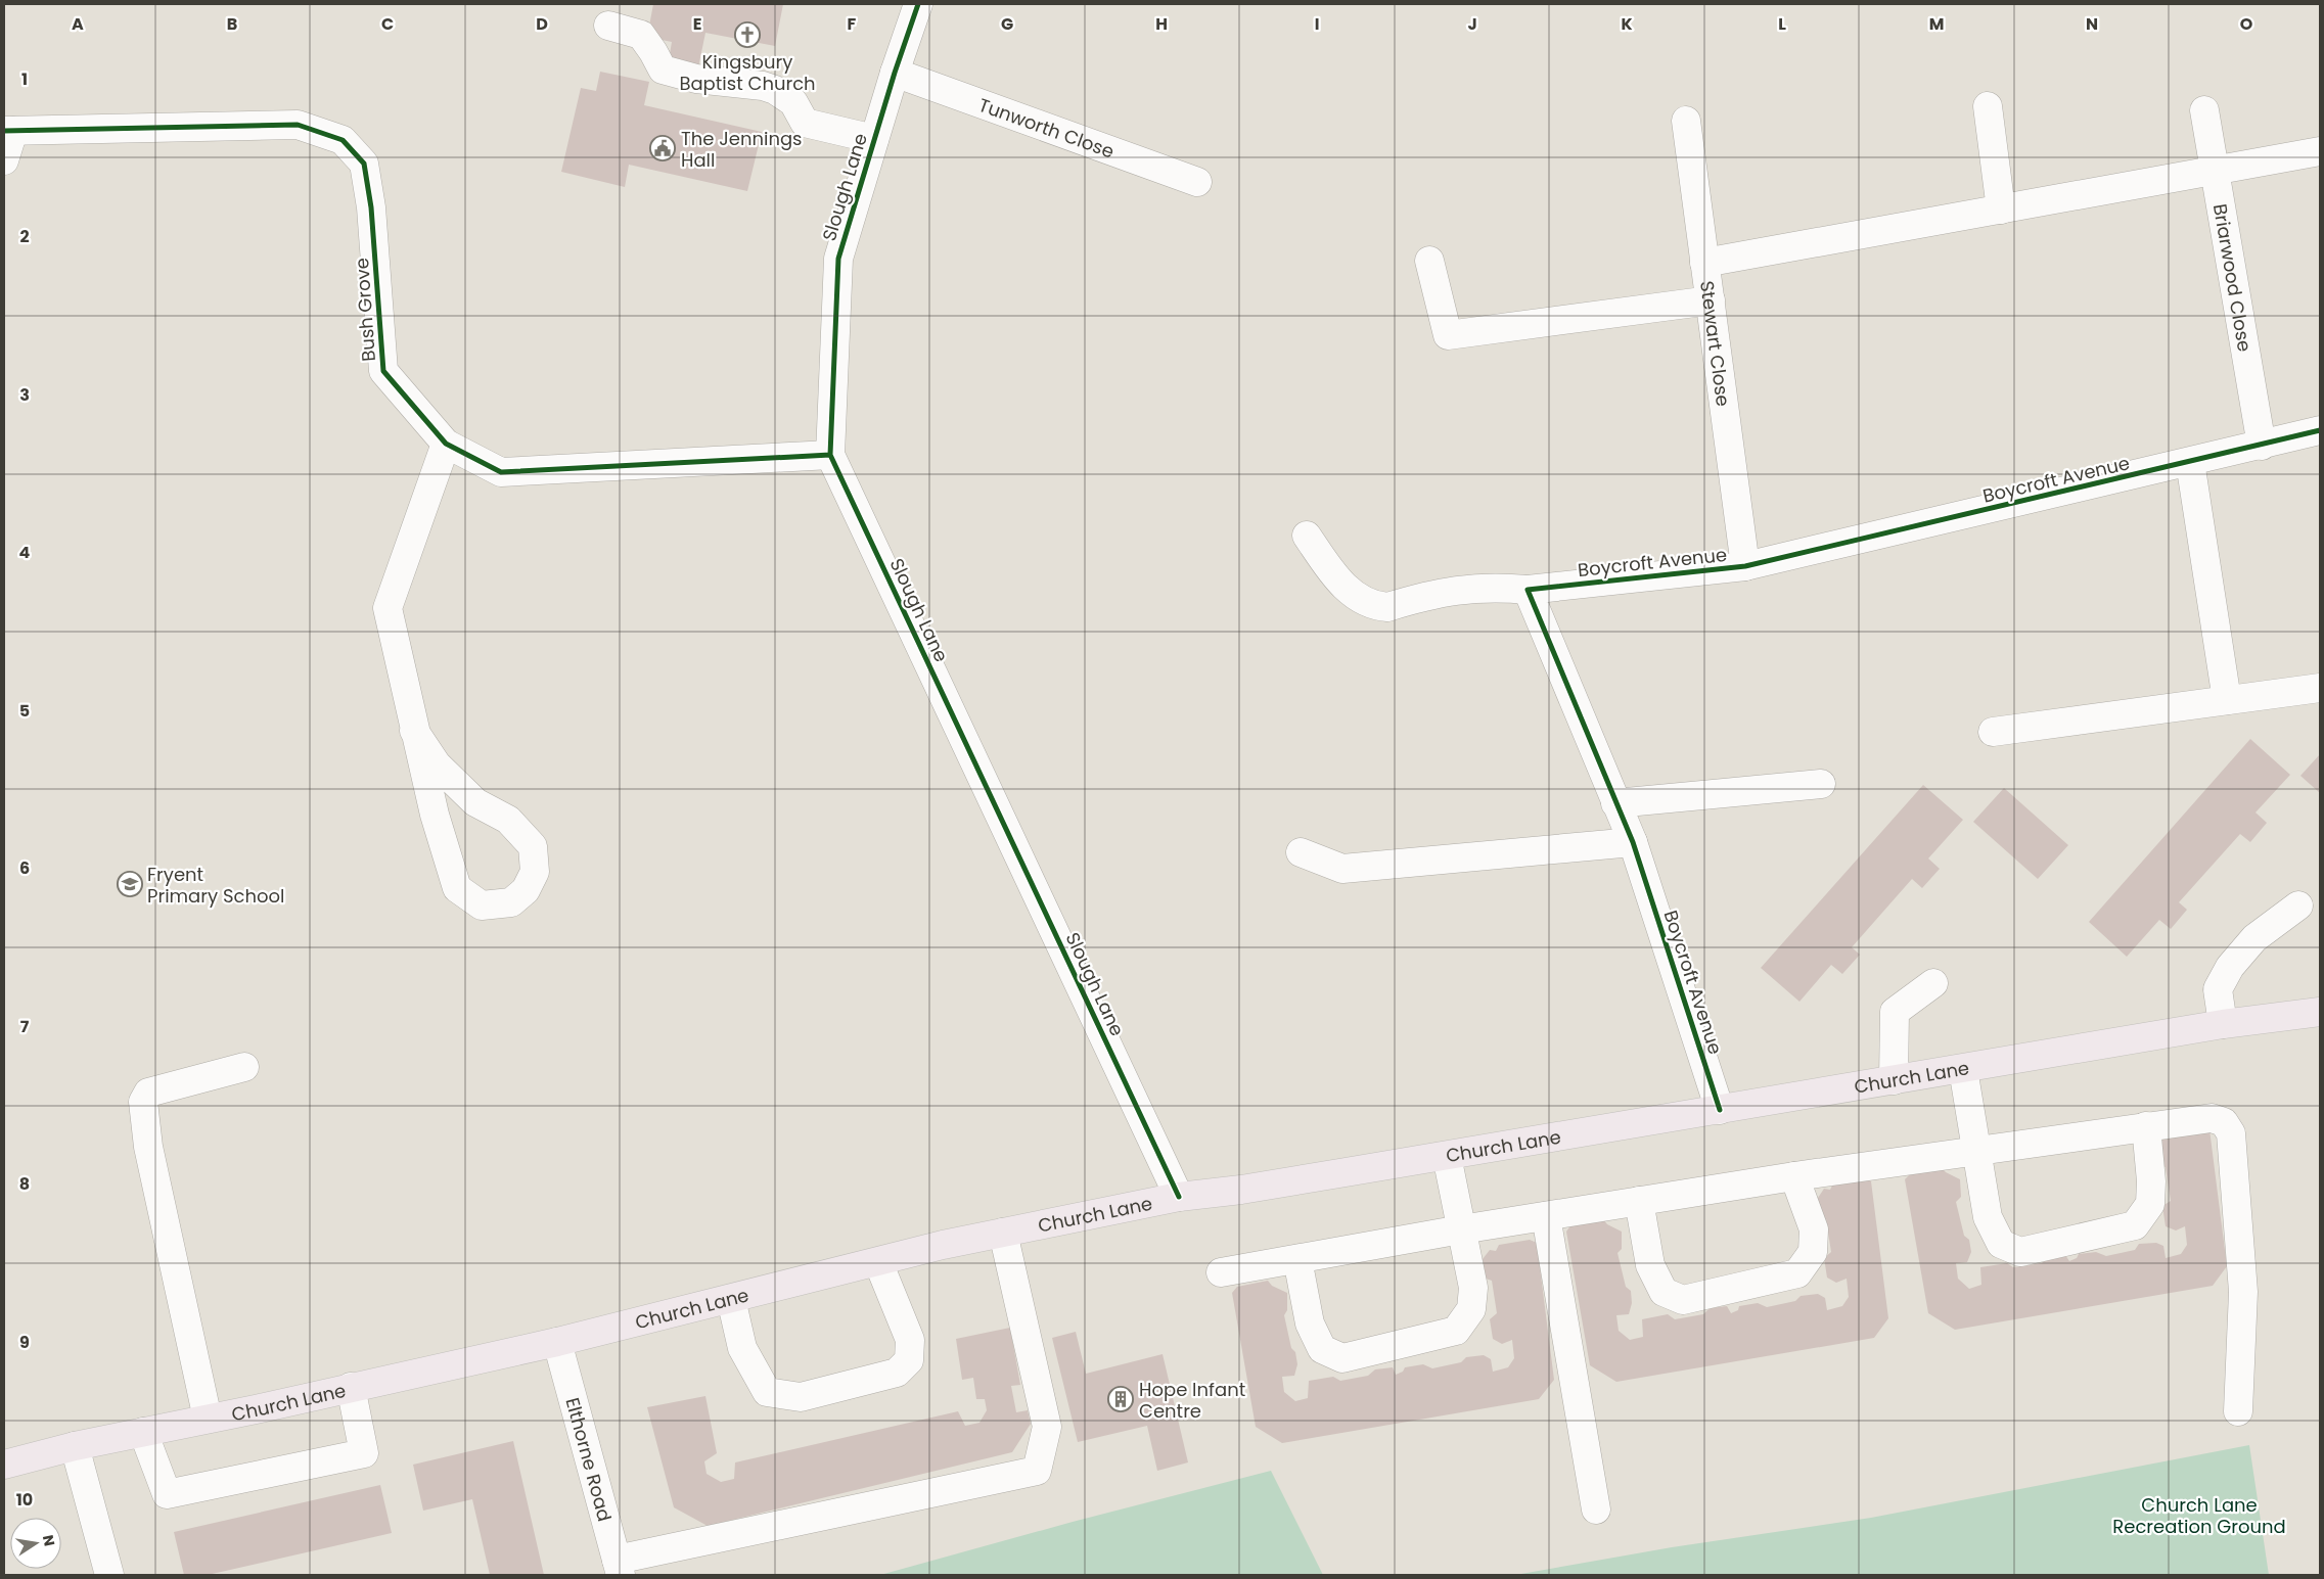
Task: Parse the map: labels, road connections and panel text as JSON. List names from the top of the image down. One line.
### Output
{"streets":{"main road":["Church Lane"],"street":["Tunworth Close","Slough Lane","Briarwood Close","Bush Grove","Stewart Close","Boycroft Avenue","Elthorne Road"]},"crossings":[["Tunworth Close","Slough Lane"],["Slough Lane","Bush Grove"],["Slough Lane","Church Lane"],["Briarwood Close","Boycroft Avenue"],["Stewart Close","Boycroft Avenue"],["Boycroft Avenue","Church Lane"],["Church Lane","Elthorne Road"]],"parks":["Church Lane Recreation Ground"],"places":{"church":["Kingsbury Baptist Church"],"public building":["The Jennings Hall"],"school or university":["Fryent Primary School"],"building":["Hope Infant Centre"]},"north":"right","grid":{"columns":["A","B","C","D","E","F","G","H","I","J","K","L","M","N","O"],"rows":["1","2","3","4","5","6","7","8","9","10"]}}
